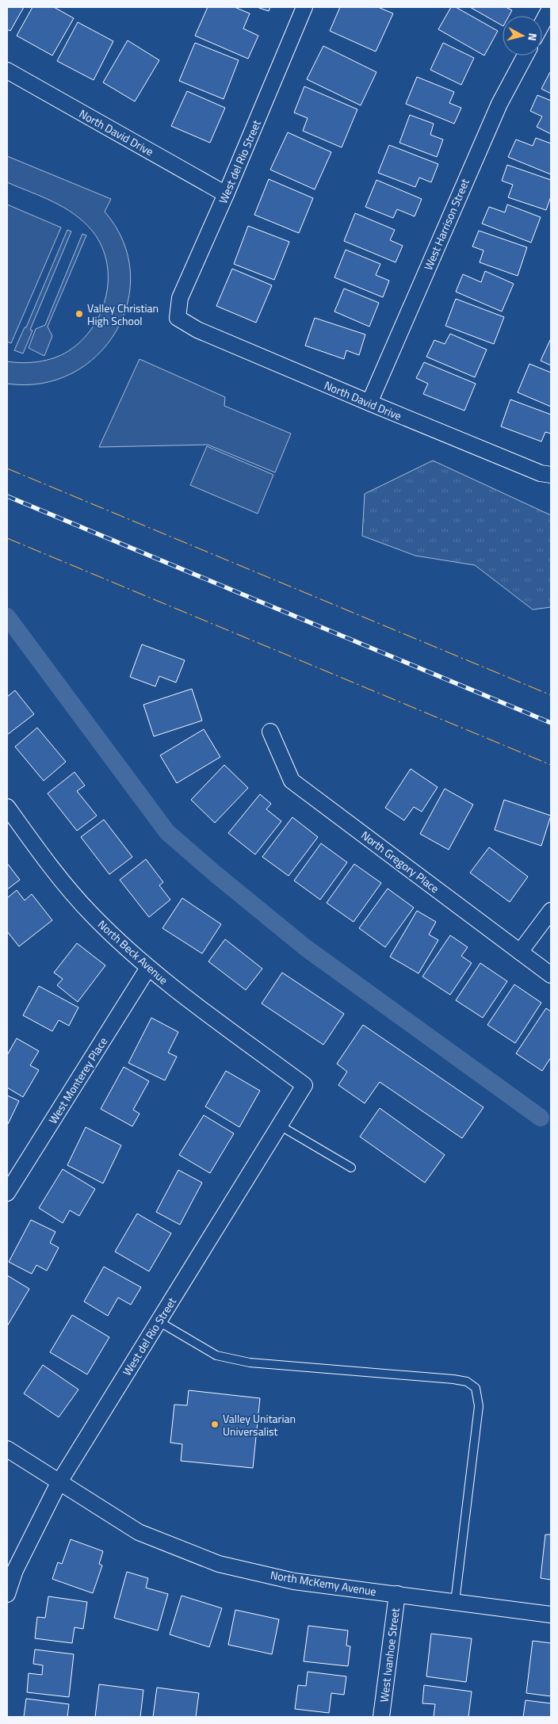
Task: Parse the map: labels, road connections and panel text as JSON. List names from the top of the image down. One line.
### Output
{"streets":{"street":["North David Drive","West del Rio Street","West Harrison Street","North Gregory Place","North Beck Avenue","West Monterey Place","North McKemy Avenue","West Ivanhoe Street"]},"crossings":[["North David Drive","West del Rio Street"],["North David Drive","West Harrison Street"],["West del Rio Street","North Beck Avenue"],["West del Rio Street","North McKemy Avenue"],["North Beck Avenue","West Monterey Place"],["North McKemy Avenue","West Ivanhoe Street"]],"places":["Valley Christian High School","Valley Unitarian Universalist"],"north":"right"}
